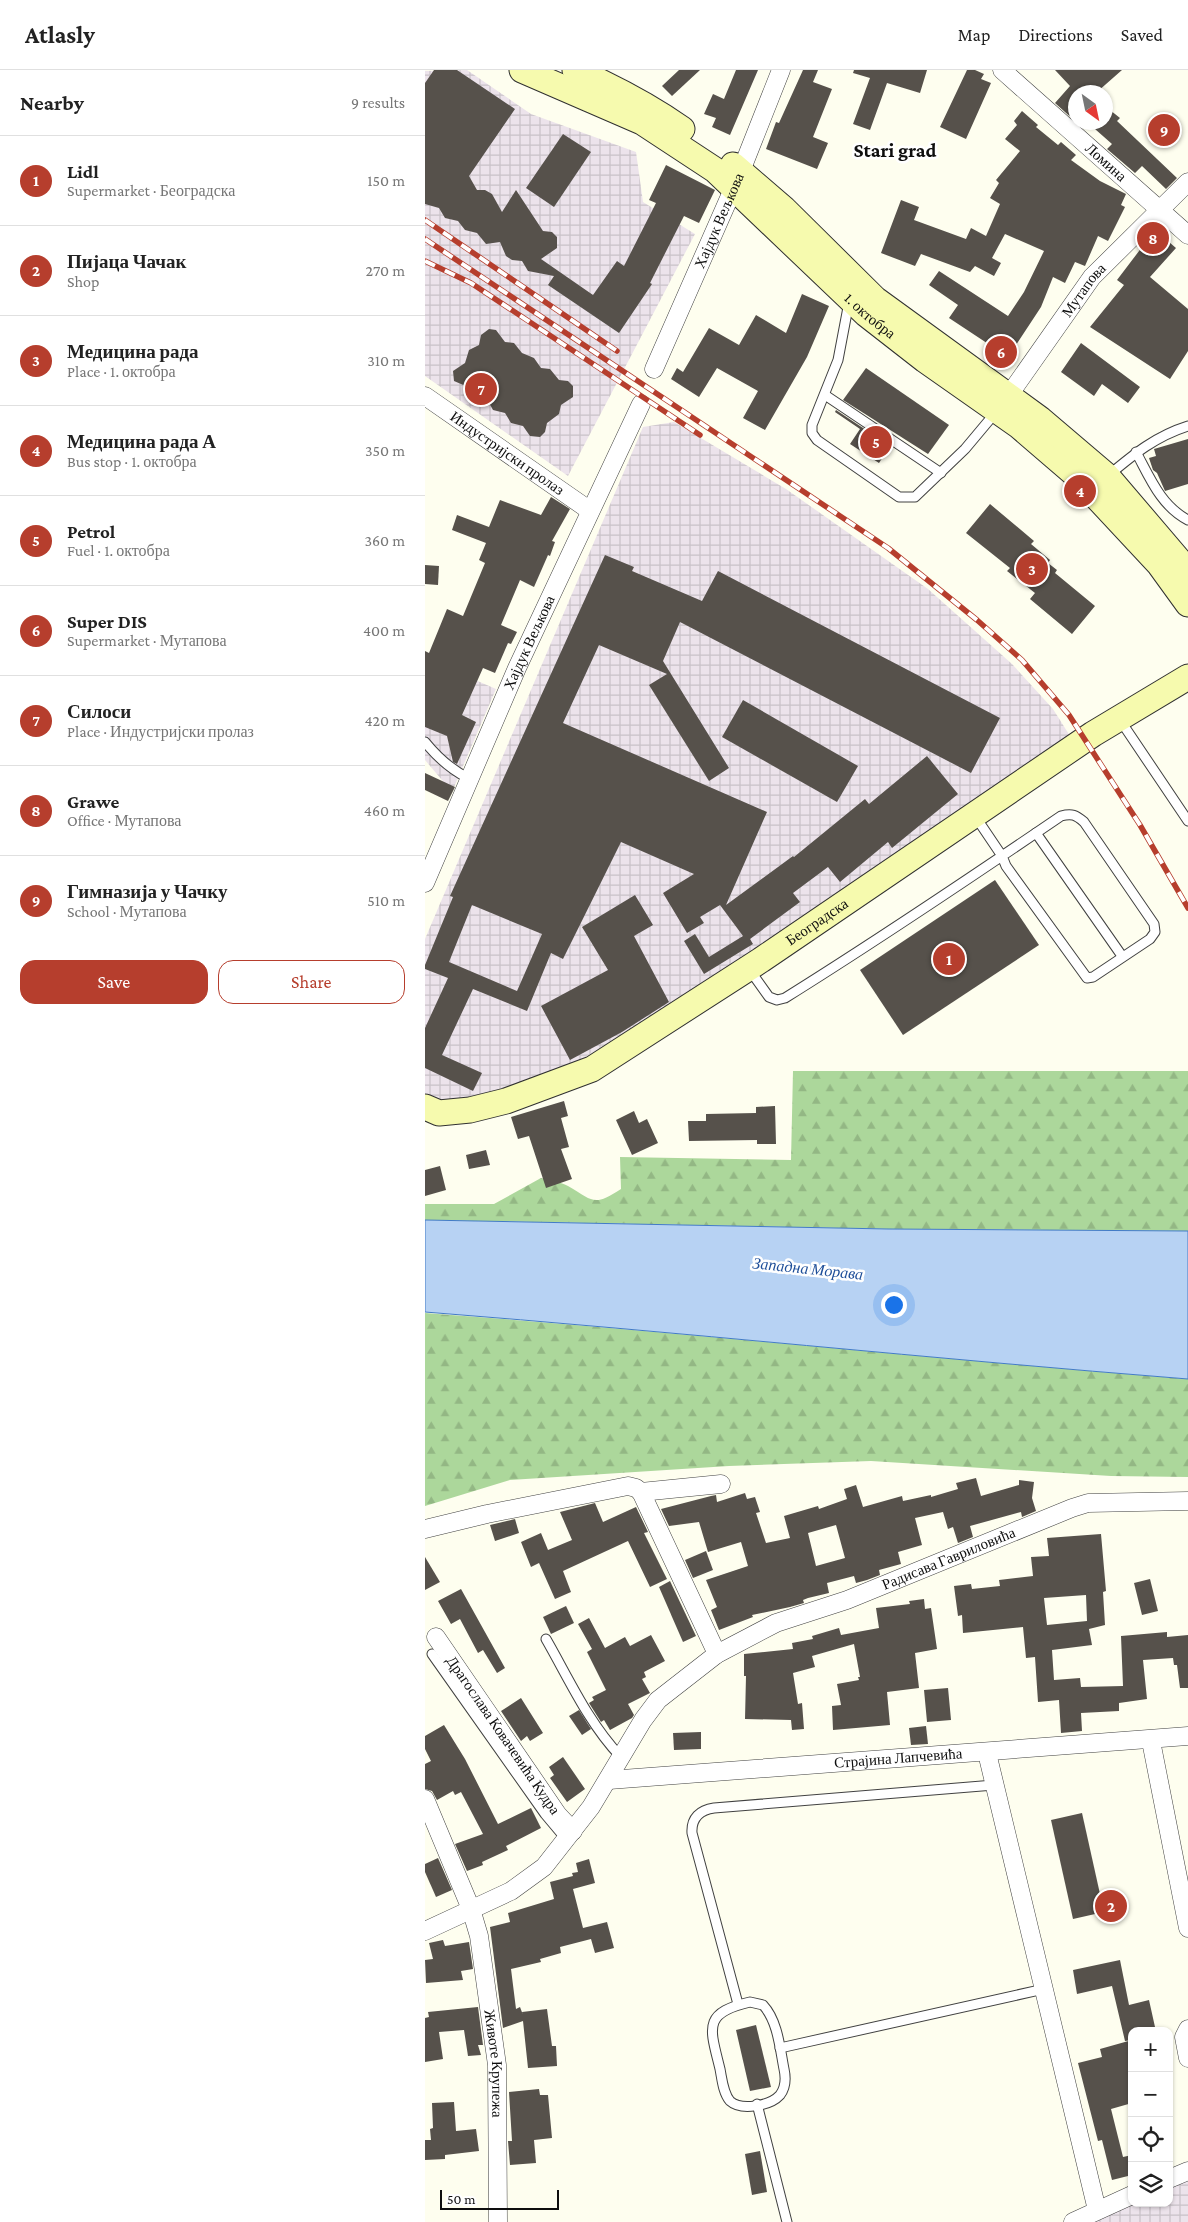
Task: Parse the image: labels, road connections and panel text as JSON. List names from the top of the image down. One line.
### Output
{"streets":{"main road":["1. октобра","Београдска"],"street":["Ломина","Хајдук Вељкова","Мутапова","Индустријски пролаз","Радисава Гавриловића","Драгослава Ковачевића Кудра","Страјина Лапчевића","Животе Крупежа"]},"crossings":[["Ломина","Мутапова"],["Хајдук Вељкова","1. октобра"],["Хајдук Вељкова","Индустријски пролаз"],["Мутапова","1. октобра"],["Радисава Гавриловића","Драгослава Ковачевића Кудра"],["Радисава Гавриловића","Страјина Лапчевића"],["Драгослава Ковачевића Кудра","Страјина Лапчевића"],["Драгослава Ковачевића Кудра","Животе Крупежа"]],"districts":["Stari grad"],"water":["Западна Морава"],"scale_bar":"50 m","north":"bottom right","page":{"header":"Atlasly","nav":["Map","Directions","Saved"],"heading":["Nearby","9 results"],"pins":["9","8","6","7","5","4","3","1","2"],"list":[{"mark":"1","name":"Lidl","note":"Supermarket · Београдска","value":"150 m"},{"mark":"2","name":"Пијаца Чачак","note":"Shop","value":"270 m"},{"mark":"3","name":"Медицина рада","note":"Place · 1. октобра","value":"310 m"},{"mark":"4","name":"Медицина рада А","note":"Bus stop · 1. октобра","value":"350 m"},{"mark":"5","name":"Petrol","note":"Fuel · 1. октобра","value":"360 m"},{"mark":"6","name":"Super DIS","note":"Supermarket · Мутапова","value":"400 m"},{"mark":"7","name":"Силоси","note":"Place · Индустријски пролаз","value":"420 m"},{"mark":"8","name":"Grawe","note":"Office · Мутапова","value":"460 m"},{"mark":"9","name":"Гимназија у Чачку","note":"School · Мутапова","value":"510 m"}],"buttons":["Save","Share"],"map_buttons":["+","−"],"scale":"50 m"}}
